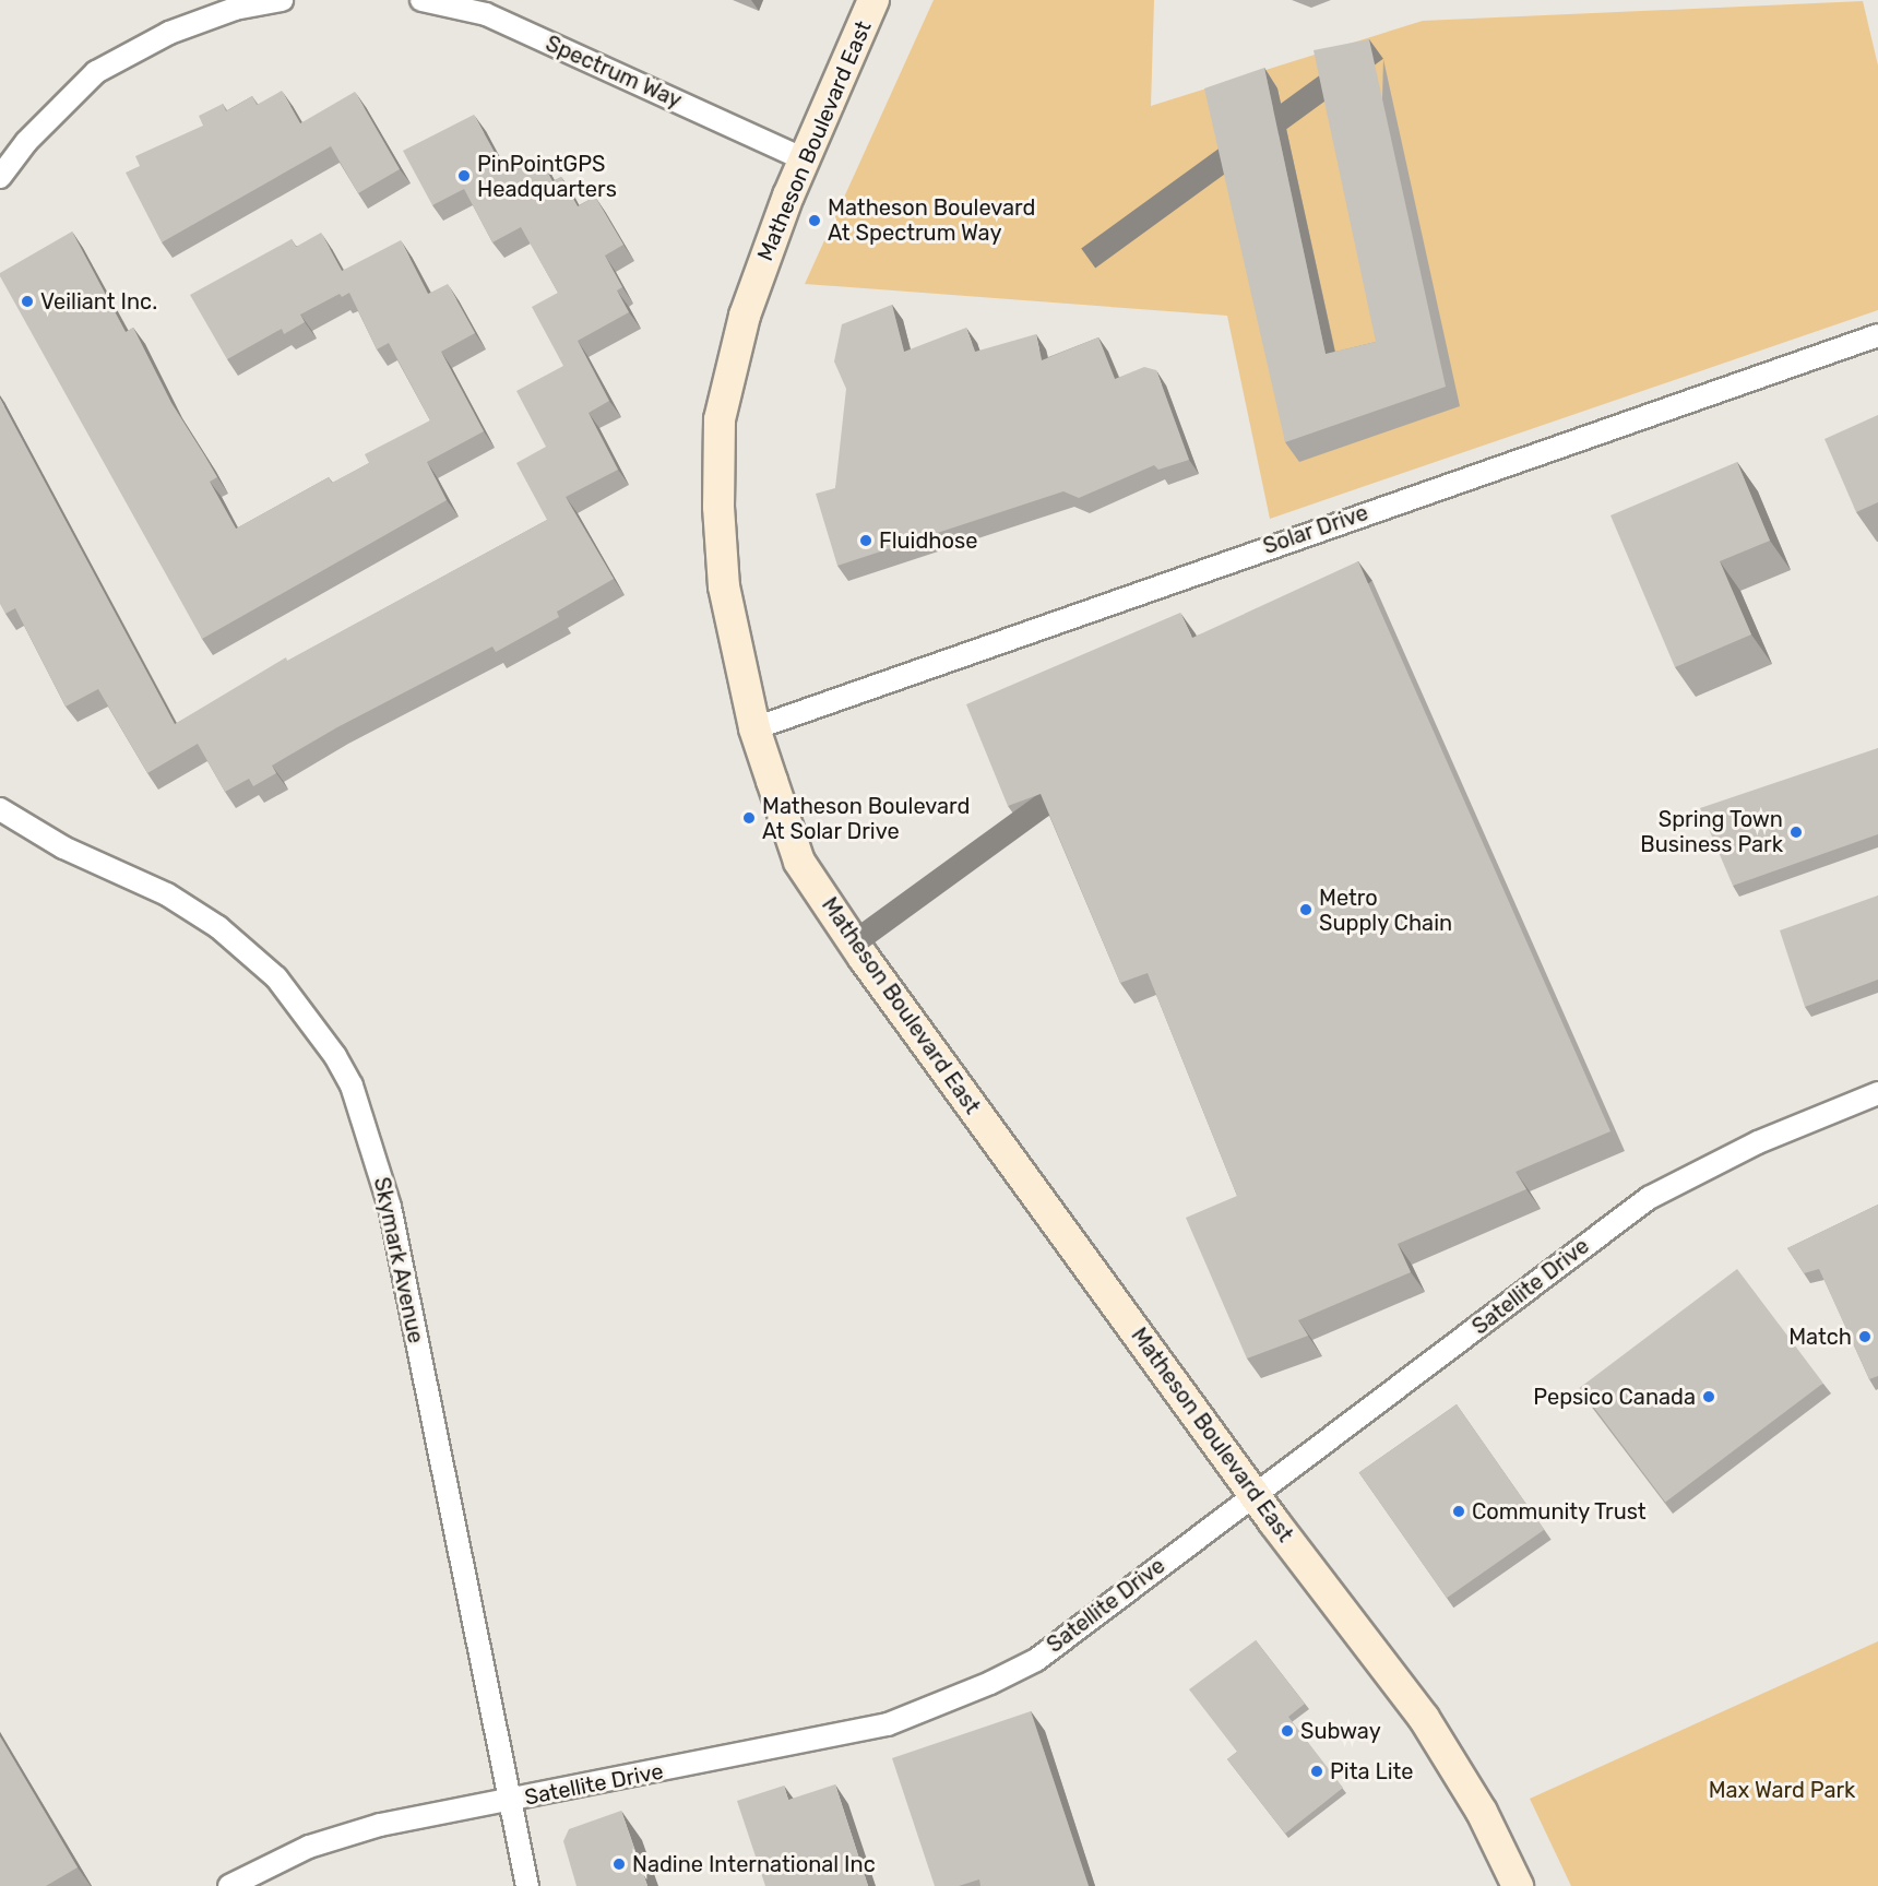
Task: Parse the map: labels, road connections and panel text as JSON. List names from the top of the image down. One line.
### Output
{"streets":{"street":["Spectrum Way","Matheson Boulevard East","Solar Drive","Skymark Avenue","Satellite Drive"]},"crossings":[["Spectrum Way","Matheson Boulevard East"],["Matheson Boulevard East","Solar Drive"],["Matheson Boulevard East","Satellite Drive"],["Skymark Avenue","Satellite Drive"]],"parks":["Max Ward Park"],"places":["PinPointGPS Headquarters","Matheson Boulevard At Spectrum Way","Veiliant Inc.","Fluidhose","Matheson Boulevard At Solar Drive","Spring Town Business Park","Metro Supply Chain","Match","Pepsico Canada","Community Trust","Subway","Pita Lite","Nadine International Inc"]}
